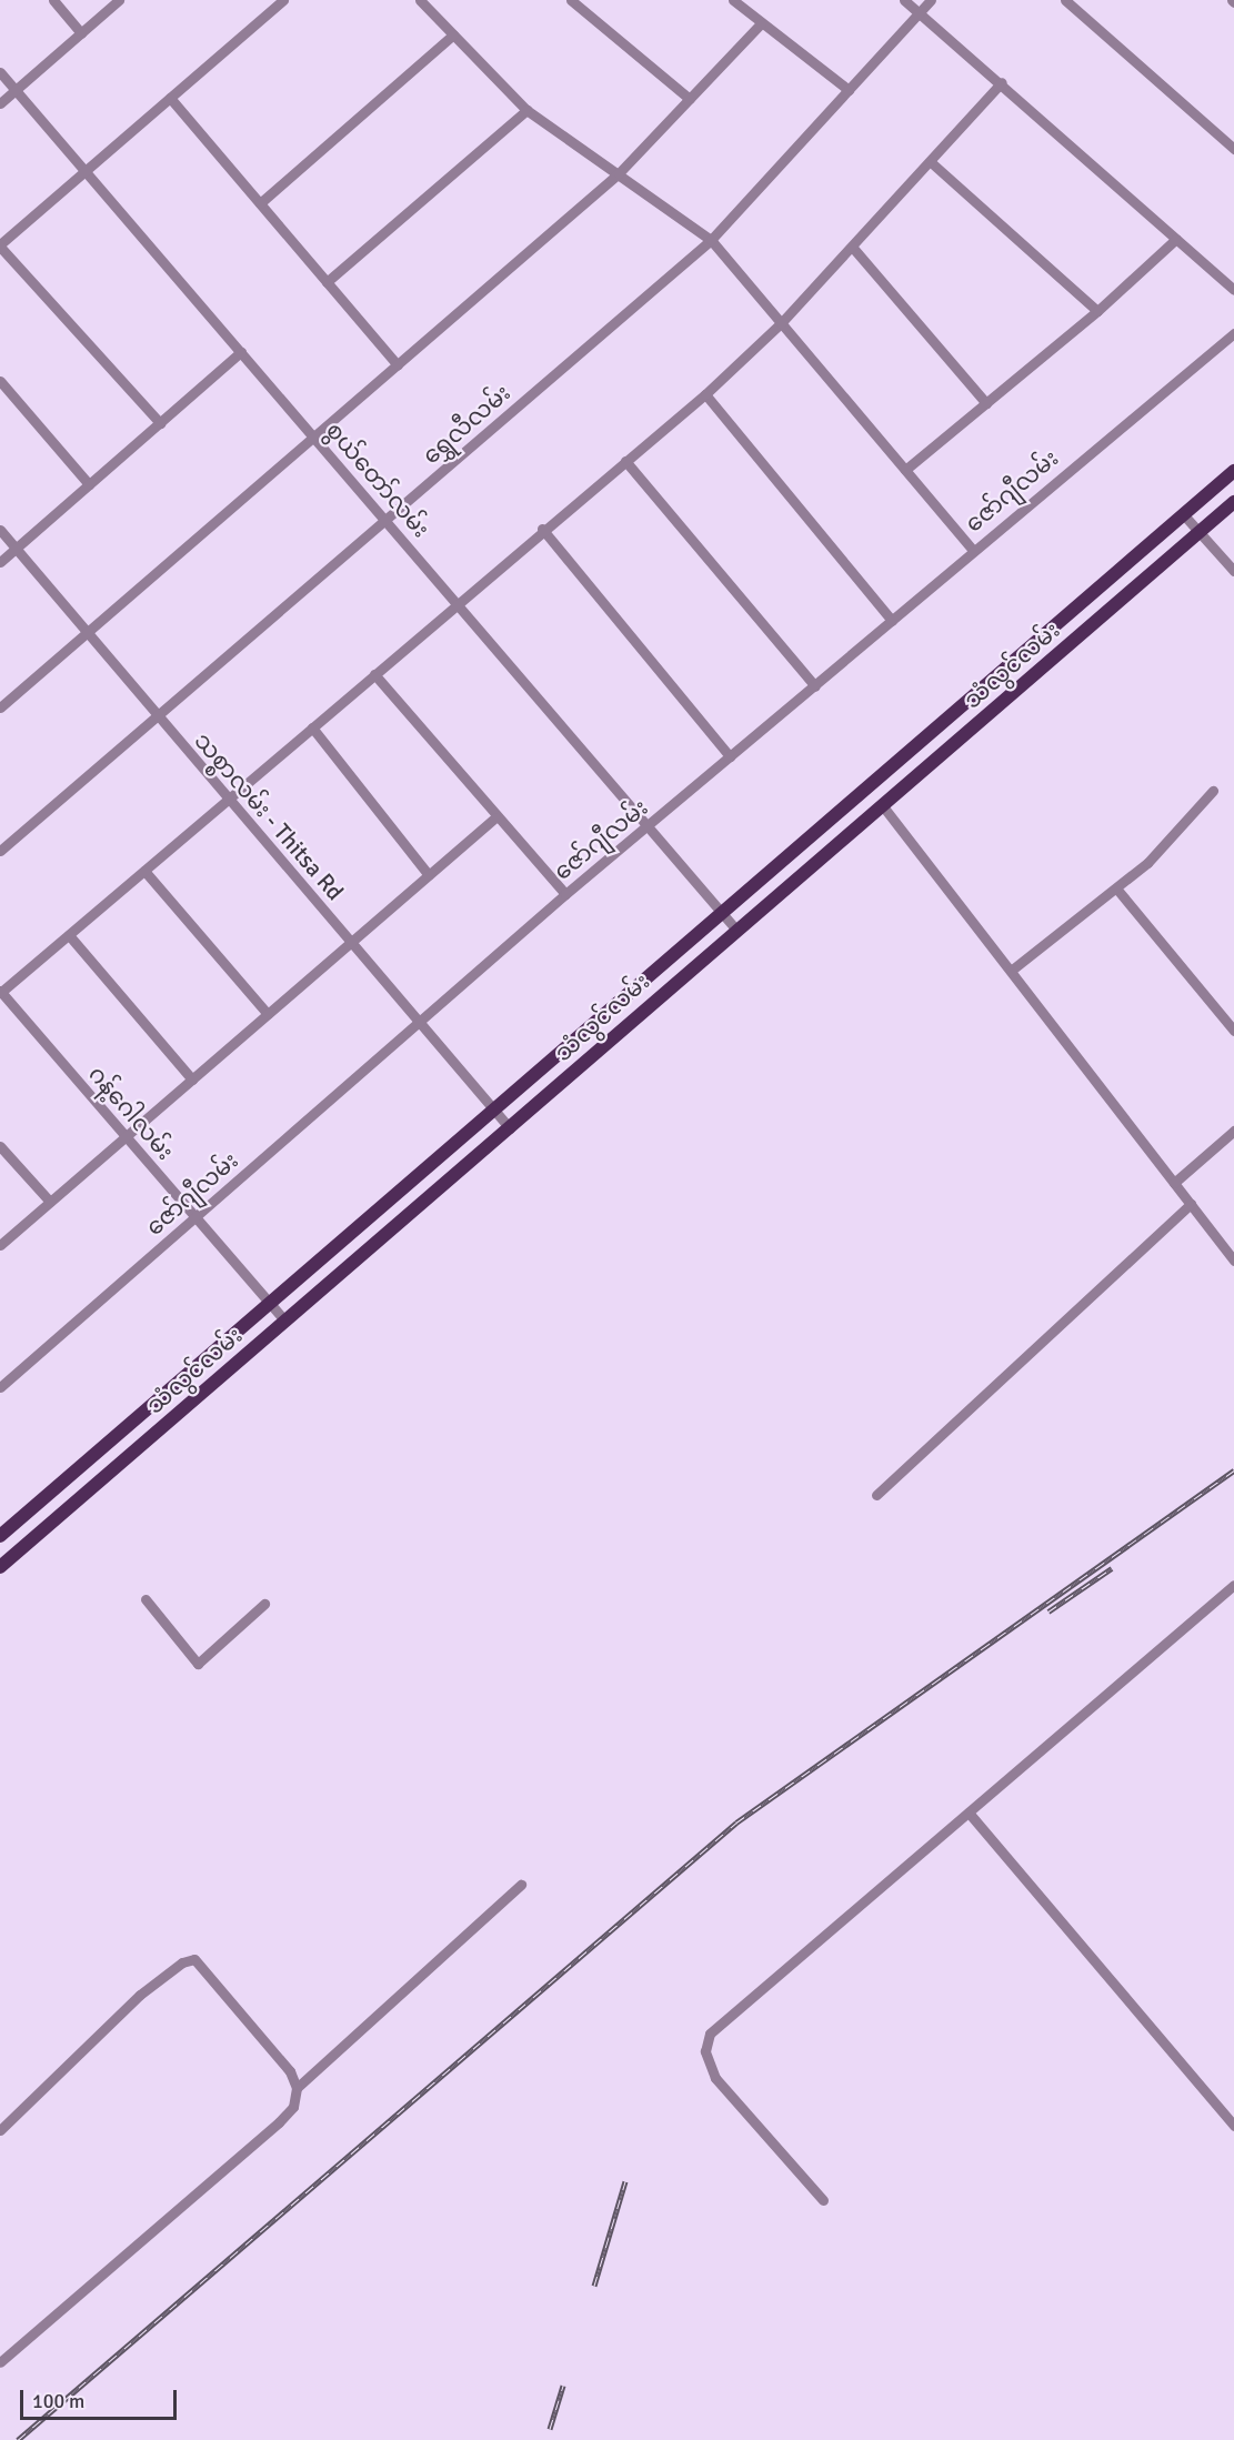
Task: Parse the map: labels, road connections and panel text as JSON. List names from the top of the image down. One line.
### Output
{"streets":{"main road":["သံလွင်လမ်း"],"street":["ရွှေလီလမ်း","စွယ်တော်လမ်း","ဇော်ဂျီလမ်း","သစ္စာလမ်း - Thitsa Rd","ဂန့်ဂေါလမ်း"]},"crossings":[["ရွှေလီလမ်း","စွယ်တော်လမ်း"],["ရွှေလီလမ်း","သစ္စာလမ်း - Thitsa Rd"],["စွယ်တော်လမ်း","ဇော်ဂျီလမ်း"],["စွယ်တော်လမ်း","သံလွင်လမ်း"],["ဇော်ဂျီလမ်း","သစ္စာလမ်း - Thitsa Rd"],["ဇော်ဂျီလမ်း","ဂန့်ဂေါလမ်း"],["သံလွင်လမ်း","သစ္စာလမ်း - Thitsa Rd"],["သံလွင်လမ်း","ဂန့်ဂေါလမ်း"]],"scale_bar":"100 m"}
